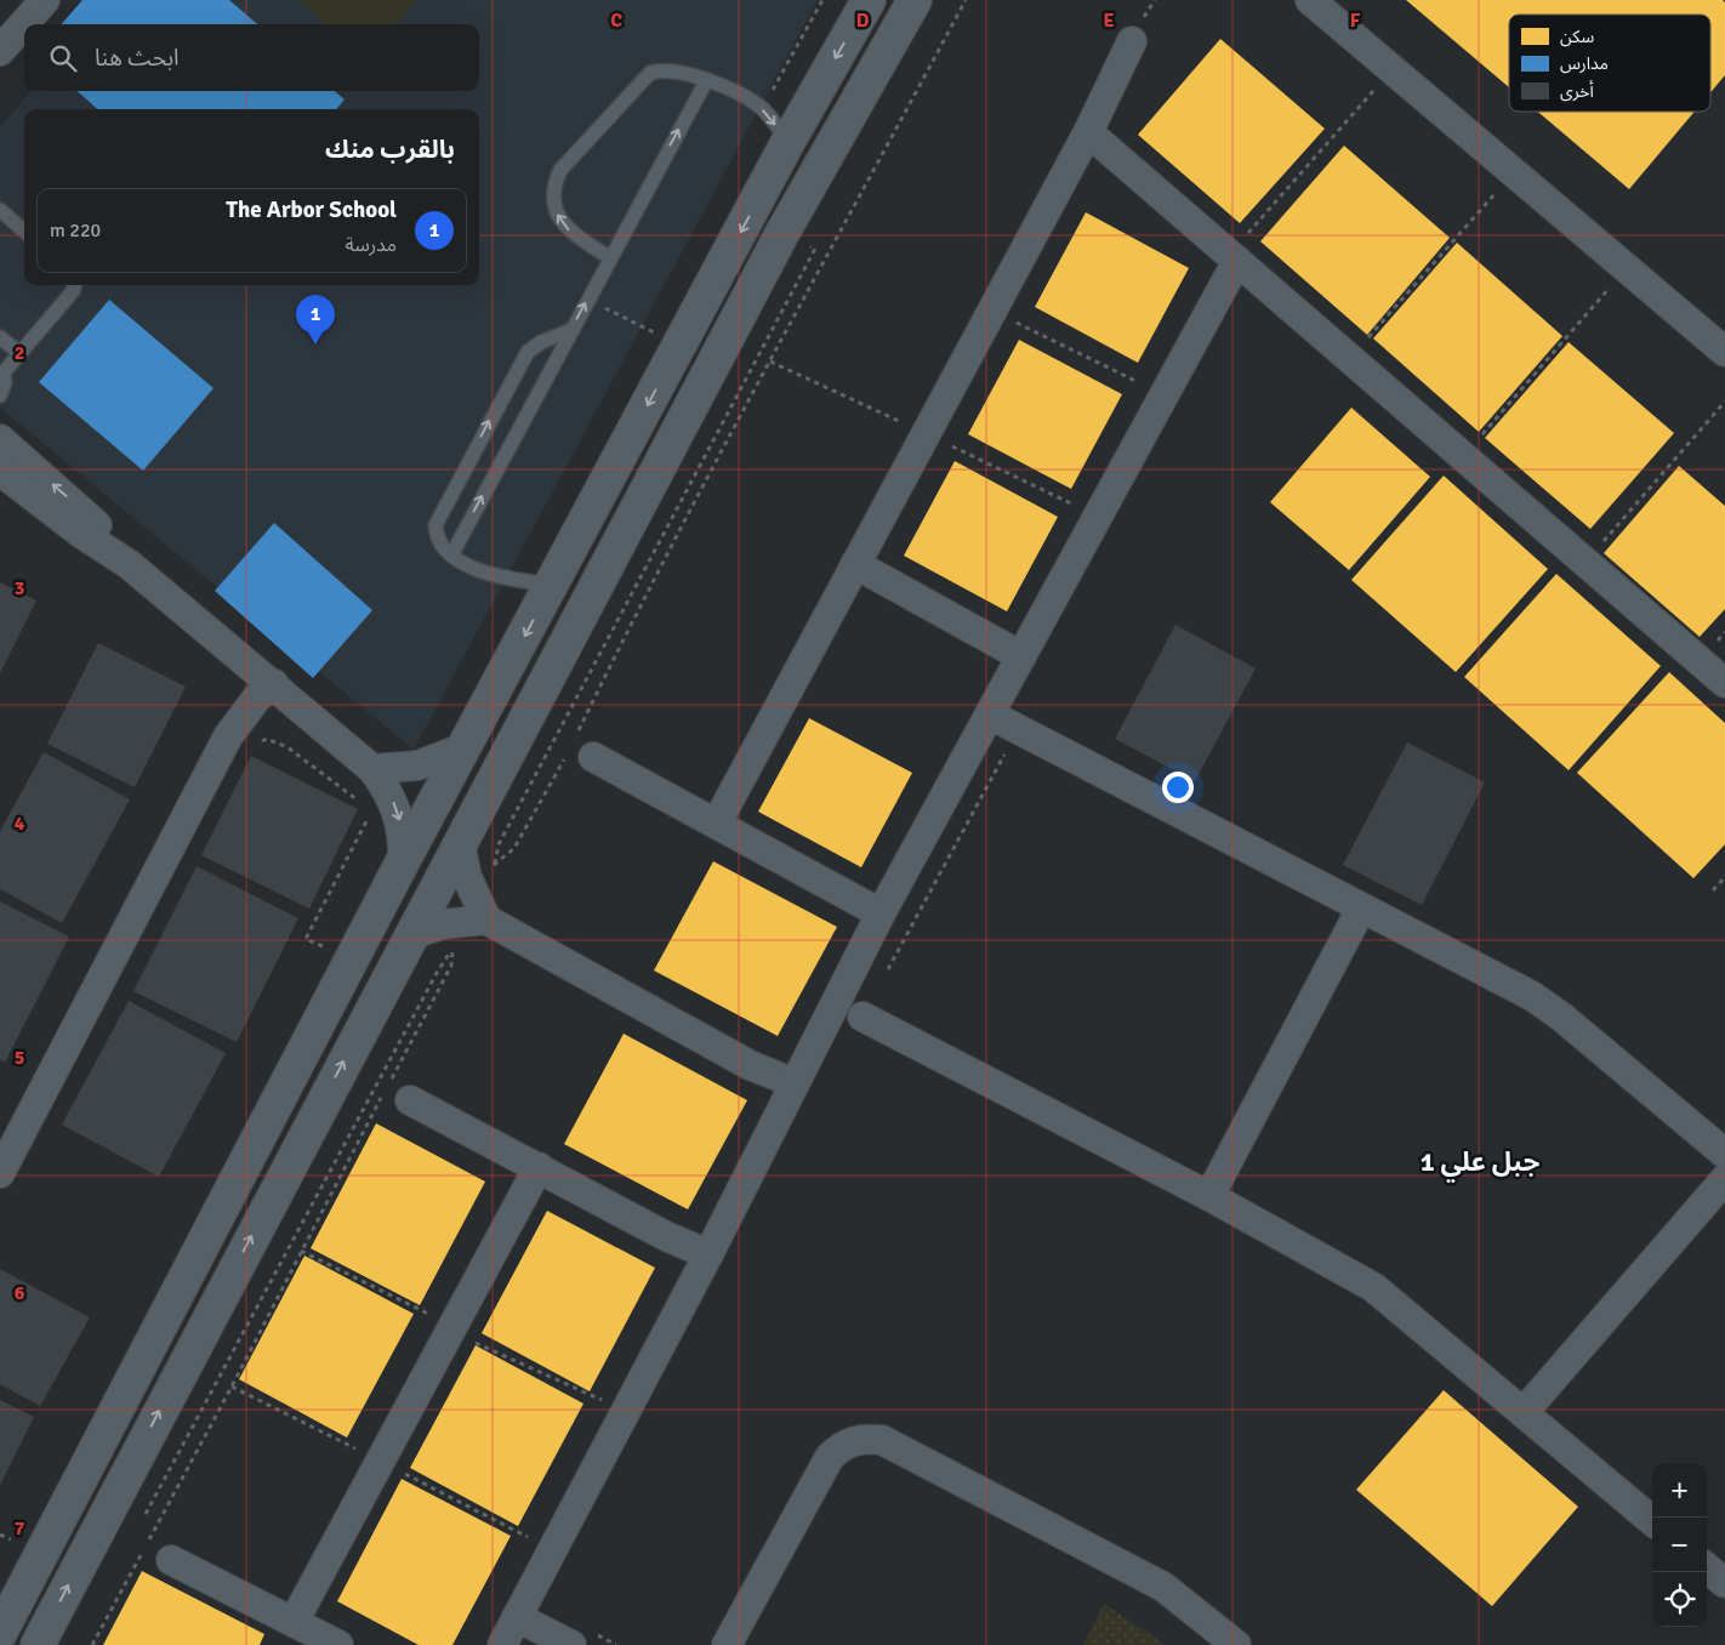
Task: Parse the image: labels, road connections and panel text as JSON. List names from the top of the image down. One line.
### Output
{"districts":["جبل علي 1"],"legend":["سكن","مدارس","أخرى"],"page":{"search":"ابحث هنا","heading":"بالقرب منك","list":[{"mark":"1","name":"The Arbor School","note":"مدرسة","value":"220 m"}],"pins":"1","map_buttons":["+","−"]},"grid":{"columns":["C","D","E","F"],"rows":["2","3","4","5","6","7"]}}
